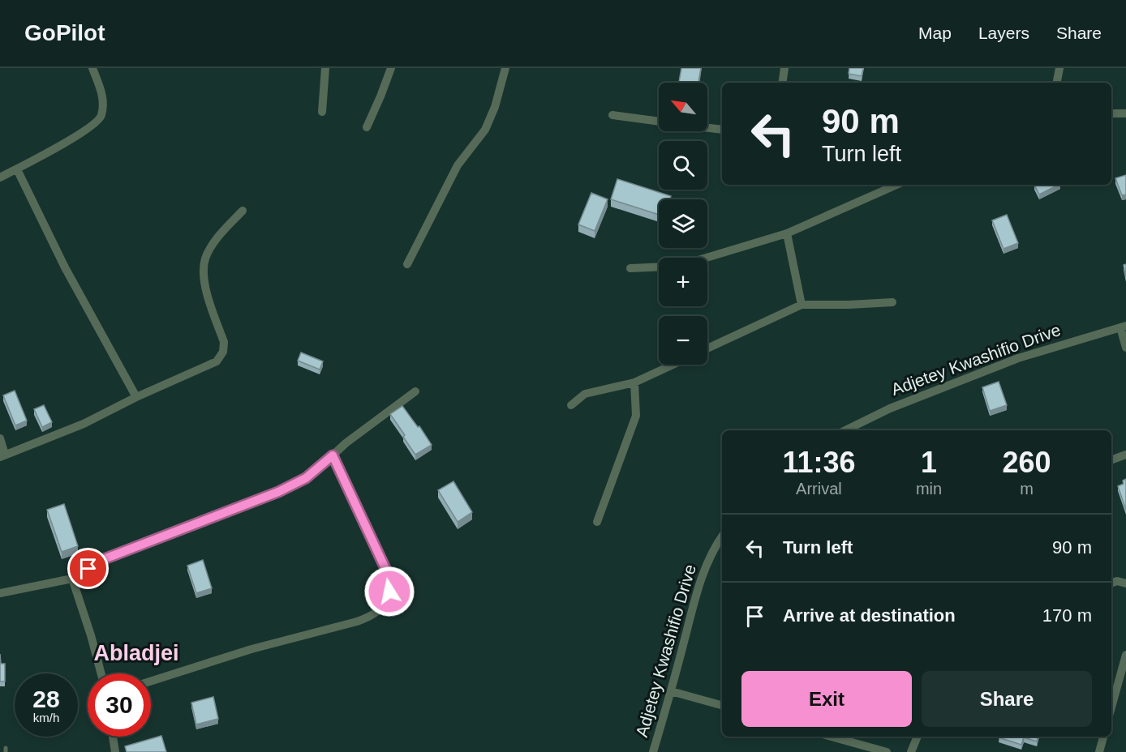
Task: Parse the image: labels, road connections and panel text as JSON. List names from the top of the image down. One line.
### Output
{"streets":{"street":["Adjetey Kwashifio Drive"]},"districts":["Abladjei"],"north":"top left","page":{"header":"GoPilot","nav":["Map","Layers","Share"],"map_buttons":["+","−"],"turn":["90 m","Turn left"],"eta":["11:36","Arrival","1","min","260","m"],"list":[{"name":"Turn left","value":"90 m"},{"name":"Arrive at destination","value":"170 m"}],"buttons":["Exit","Share"],"speed":"28 km/h","limit":"30"}}
